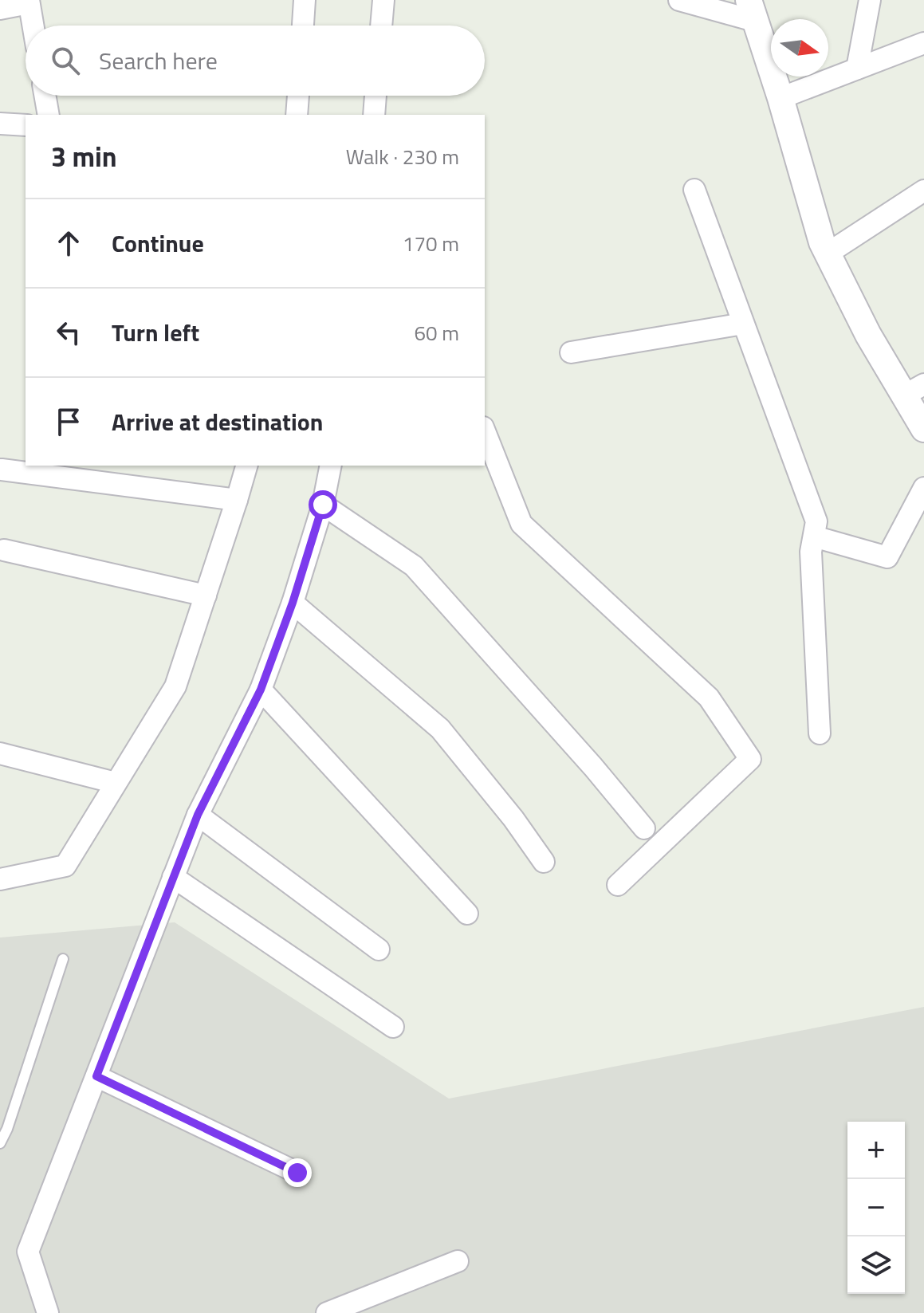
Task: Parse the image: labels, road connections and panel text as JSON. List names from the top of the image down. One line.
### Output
{"north":"right","page":{"search":"Search here","heading":["3 min","Walk · 230 m"],"list":[["Continue","170 m"],["Turn left","60 m"],"Arrive at destination"],"map_buttons":["+","−"]}}
